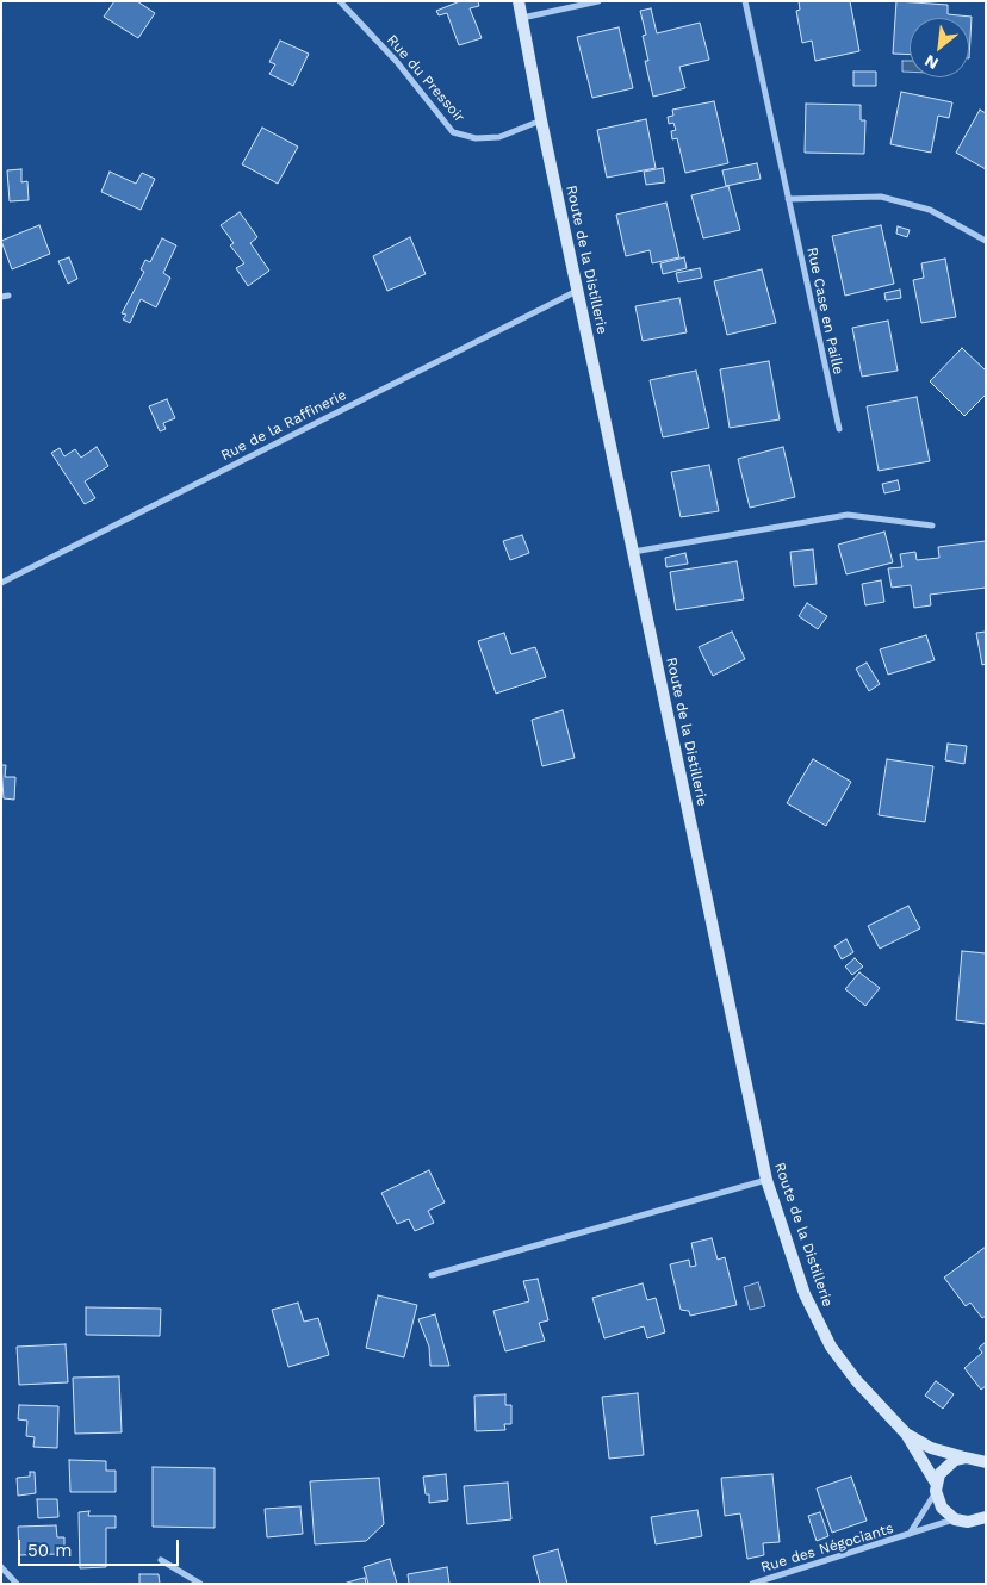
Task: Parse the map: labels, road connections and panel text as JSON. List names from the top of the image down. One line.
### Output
{"streets":{"street":["Rue du Pressoir","Route de la Distillerie","Rue Case en Paille","Rue de la Raffinerie","Rue des Négociants"]},"crossings":[["Rue du Pressoir","Route de la Distillerie"],["Route de la Distillerie","Rue de la Raffinerie"],["Route de la Distillerie","Rue des Négociants"]],"scale_bar":"50 m","north":"bottom left"}
